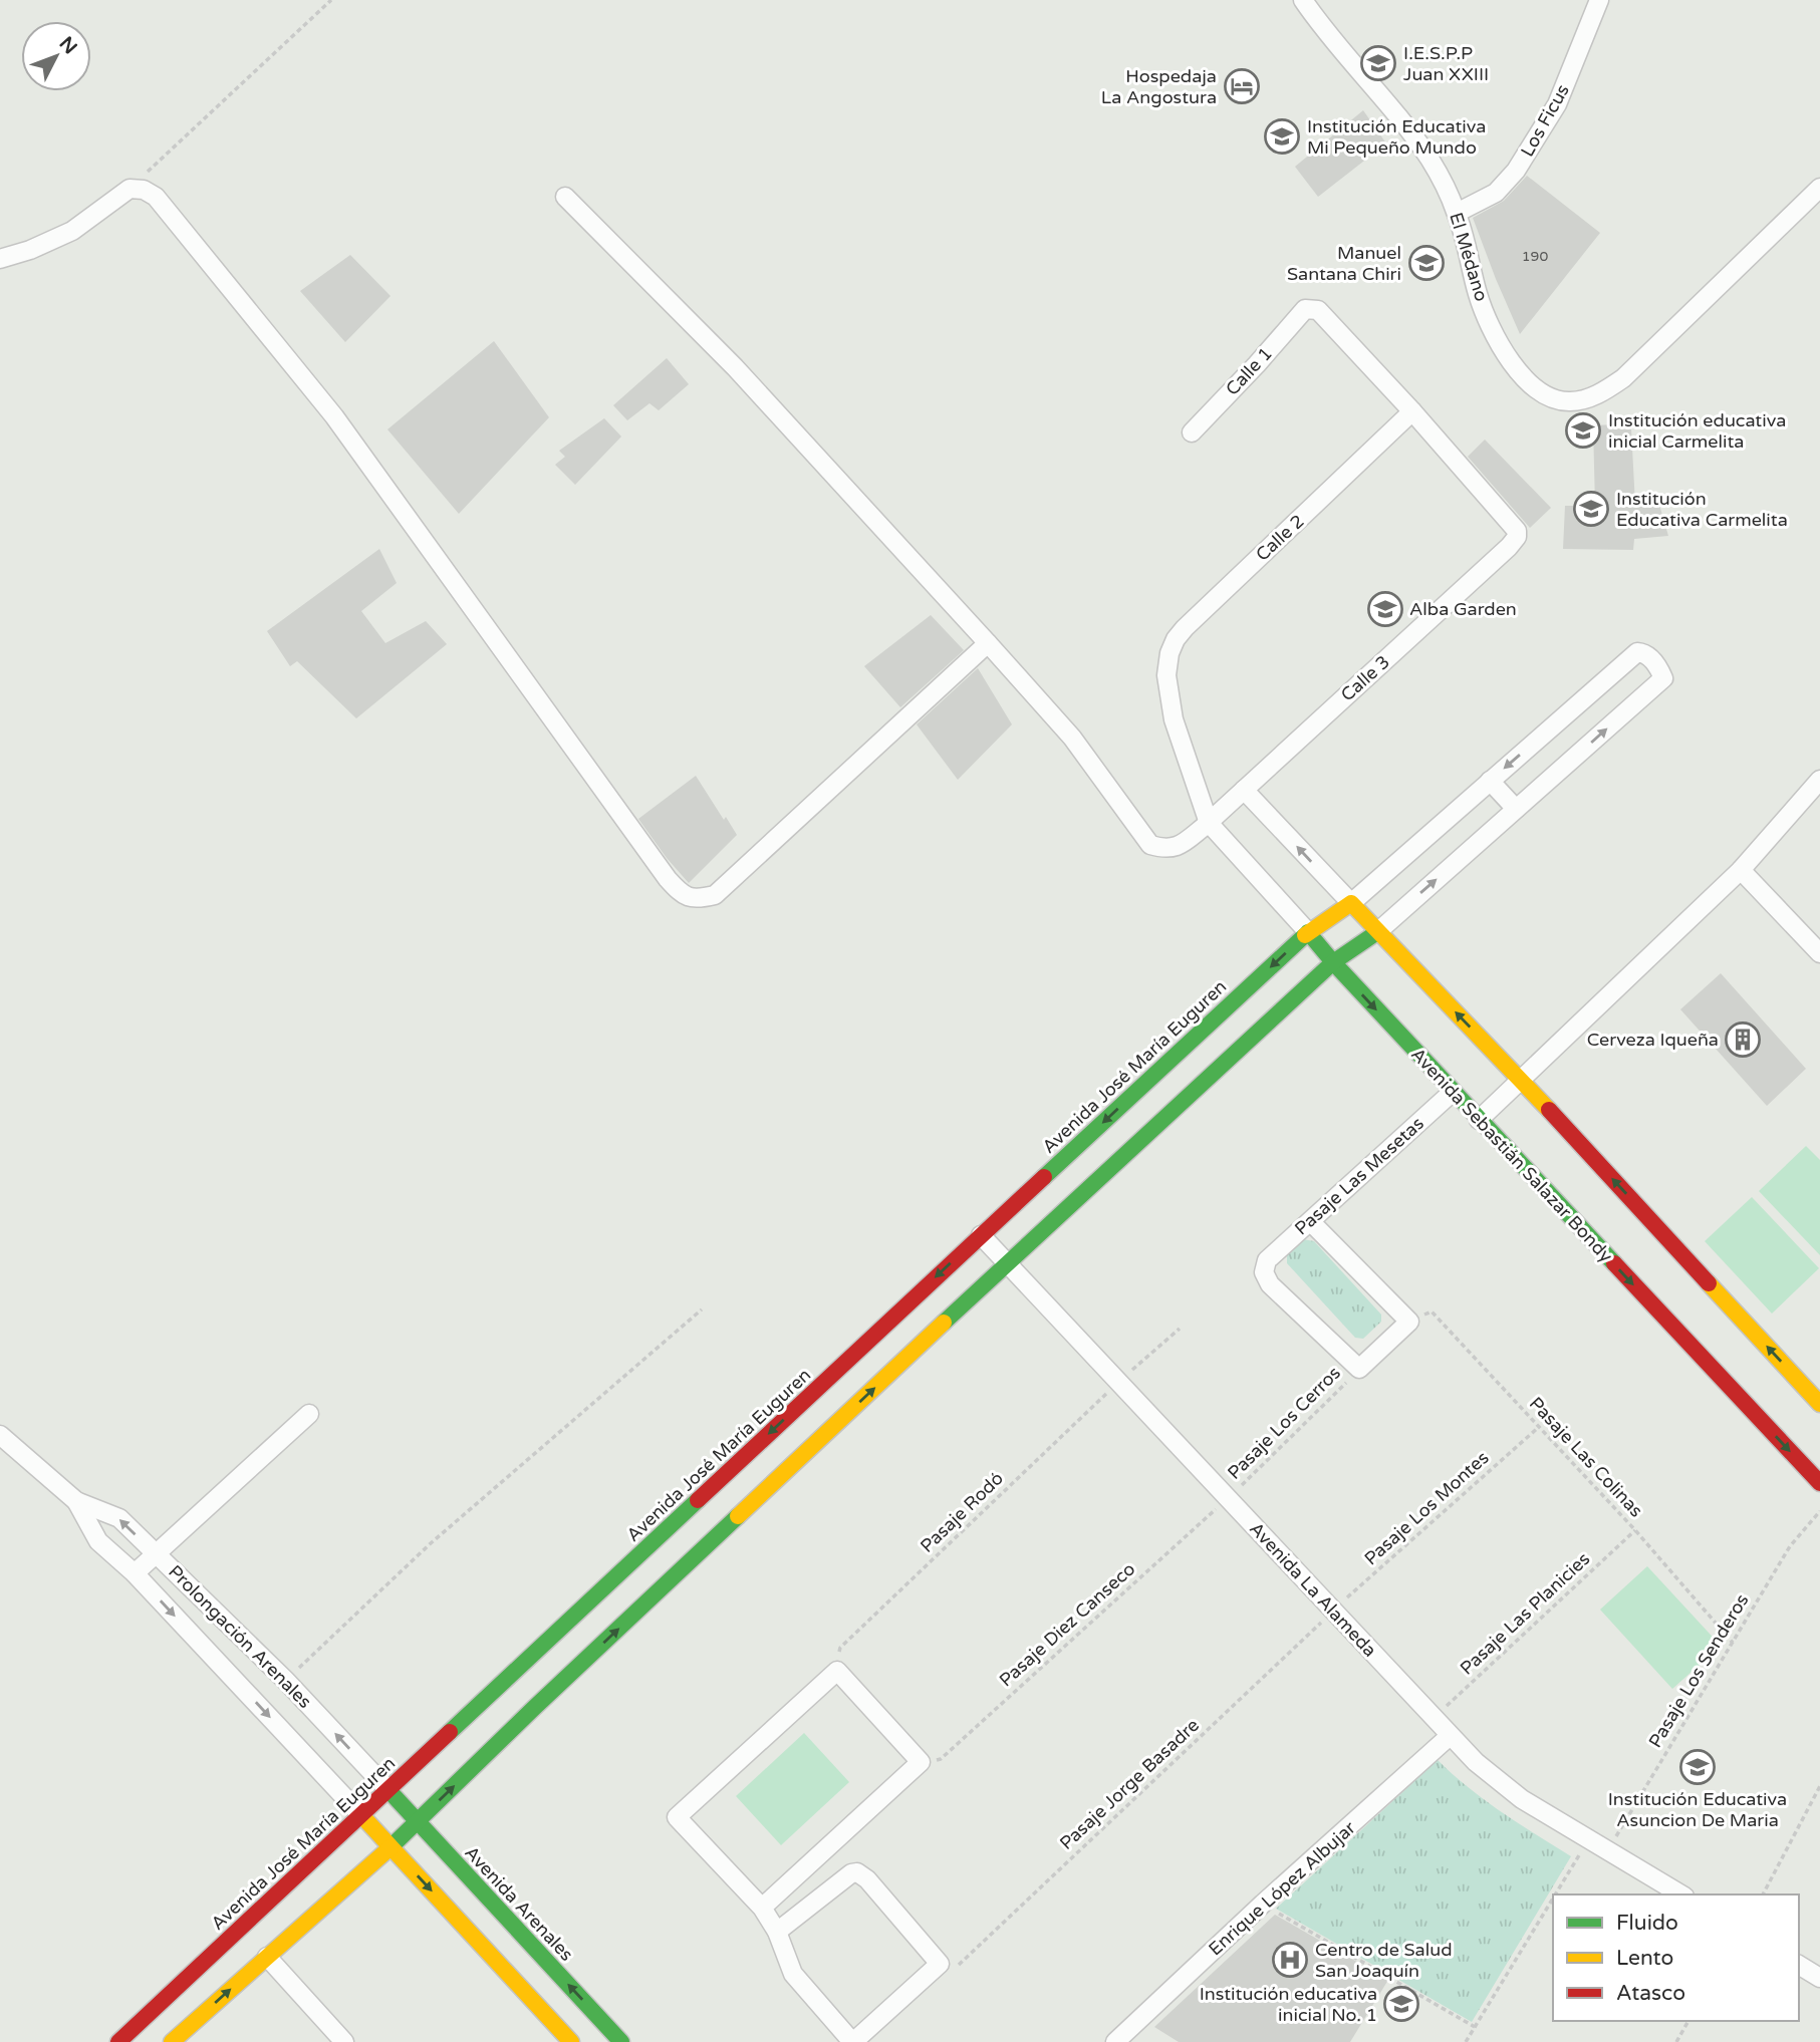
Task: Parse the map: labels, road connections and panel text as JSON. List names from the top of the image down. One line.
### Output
{"streets":{"street":["Los Ficus","El Médano","Calle 1","Calle 2","Calle 3","Avenida José María Euguren","Avenida Sebastián Salazar Bondy","Pasaje Las Mesetas","Avenida La Alameda","Prolongación Arenales","Enrique López Albujar","Avenida Arenales"],"path":["Pasaje Los Cerros","Pasaje Las Colinas","Pasaje Los Montes","Pasaje Rodó","Pasaje Las Planicies","Pasaje Diez Canseco","Pasaje Los Senderos","Pasaje Jorge Basadre"]},"crossings":[["Los Ficus","El Médano"],["Calle 1","Calle 2"],["Calle 1","Calle 3"],["Calle 2","Calle 3"],["Calle 2","Avenida Sebastián Salazar Bondy"],["Calle 3","Avenida Sebastián Salazar Bondy"],["Avenida José María Euguren","Avenida Sebastián Salazar Bondy"],["Avenida José María Euguren","Avenida La Alameda"],["Avenida José María Euguren","Prolongación Arenales"],["Avenida José María Euguren","Avenida Arenales"],["Avenida Sebastián Salazar Bondy","Pasaje Las Mesetas"],["Pasaje Las Mesetas","Pasaje Los Cerros"],["Pasaje Los Cerros","Avenida La Alameda"],["Pasaje Los Cerros","Pasaje Diez Canseco"],["Pasaje Las Colinas","Pasaje Los Montes"],["Pasaje Las Colinas","Pasaje Las Planicies"],["Pasaje Las Colinas","Pasaje Los Senderos"],["Pasaje Los Montes","Avenida La Alameda"],["Pasaje Los Montes","Pasaje Jorge Basadre"],["Pasaje Rodó","Avenida La Alameda"],["Avenida La Alameda","Pasaje Las Planicies"],["Avenida La Alameda","Pasaje Diez Canseco"],["Avenida La Alameda","Pasaje Los Senderos"],["Avenida La Alameda","Pasaje Jorge Basadre"],["Avenida La Alameda","Enrique López Albujar"],["Prolongación Arenales","Avenida Arenales"]],"places":{"school or university":["I.E.S.P.P Juan XXIII","Institución Educativa Mi Pequeño Mundo","Manuel Santana Chiri","Institución educativa inicial Carmelita","Institución Educativa Carmelita","Alba Garden","Institución Educativa Asuncion De Maria","Institución educativa inicial No. 1"],"hotel":["Hospedaja La Angostura"],"building":["Cerveza Iqueña"],"hospital":["Centro de Salud San Joaquín"]},"house_numbers":["190"],"legend":["Fluido","Lento","Atasco"],"north":"top right"}
